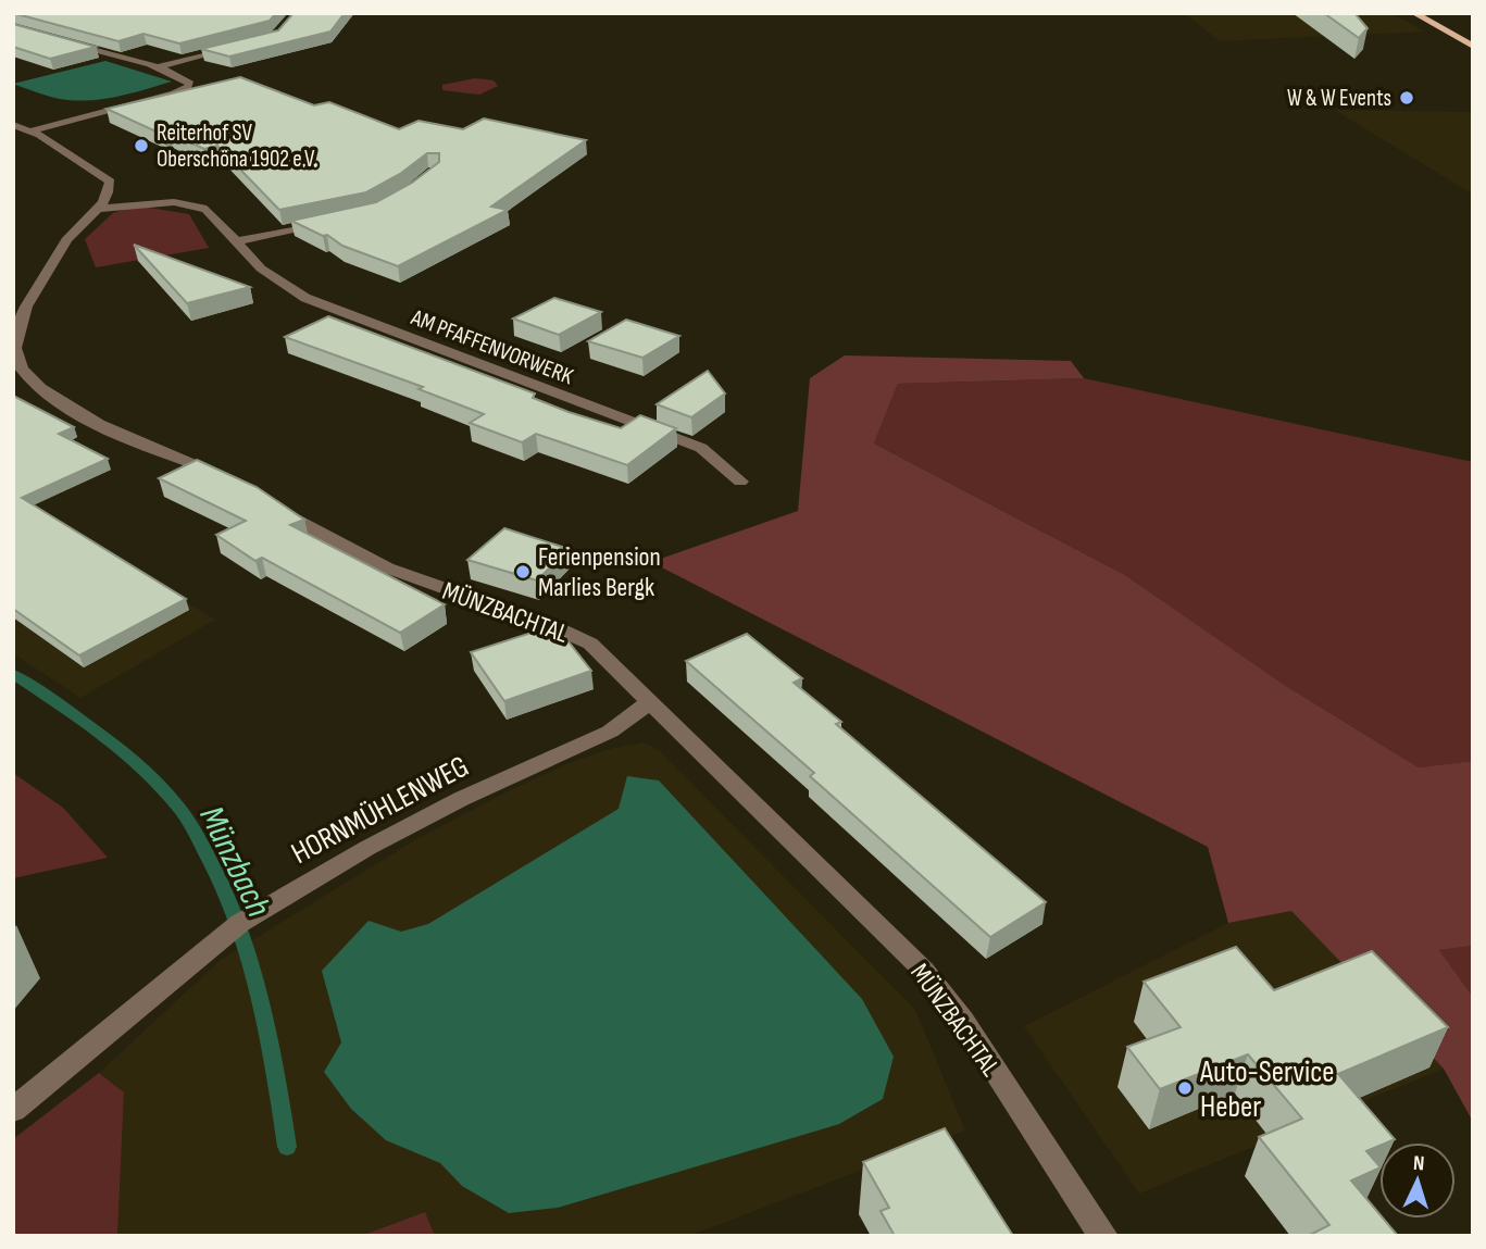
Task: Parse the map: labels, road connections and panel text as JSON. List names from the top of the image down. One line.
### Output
{"streets":{"street":["AM PFAFFENVORWERK","MÜNZBACHTAL","HORNMÜHLENWEG"]},"crossings":[["MÜNZBACHTAL","HORNMÜHLENWEG"]],"water":["Münzbach"],"places":["W & W Events","Reiterhof SV Oberschöna 1902 e.V.","Ferienpension Marlies Bergk","Auto-Service Heber"],"north":"top"}
